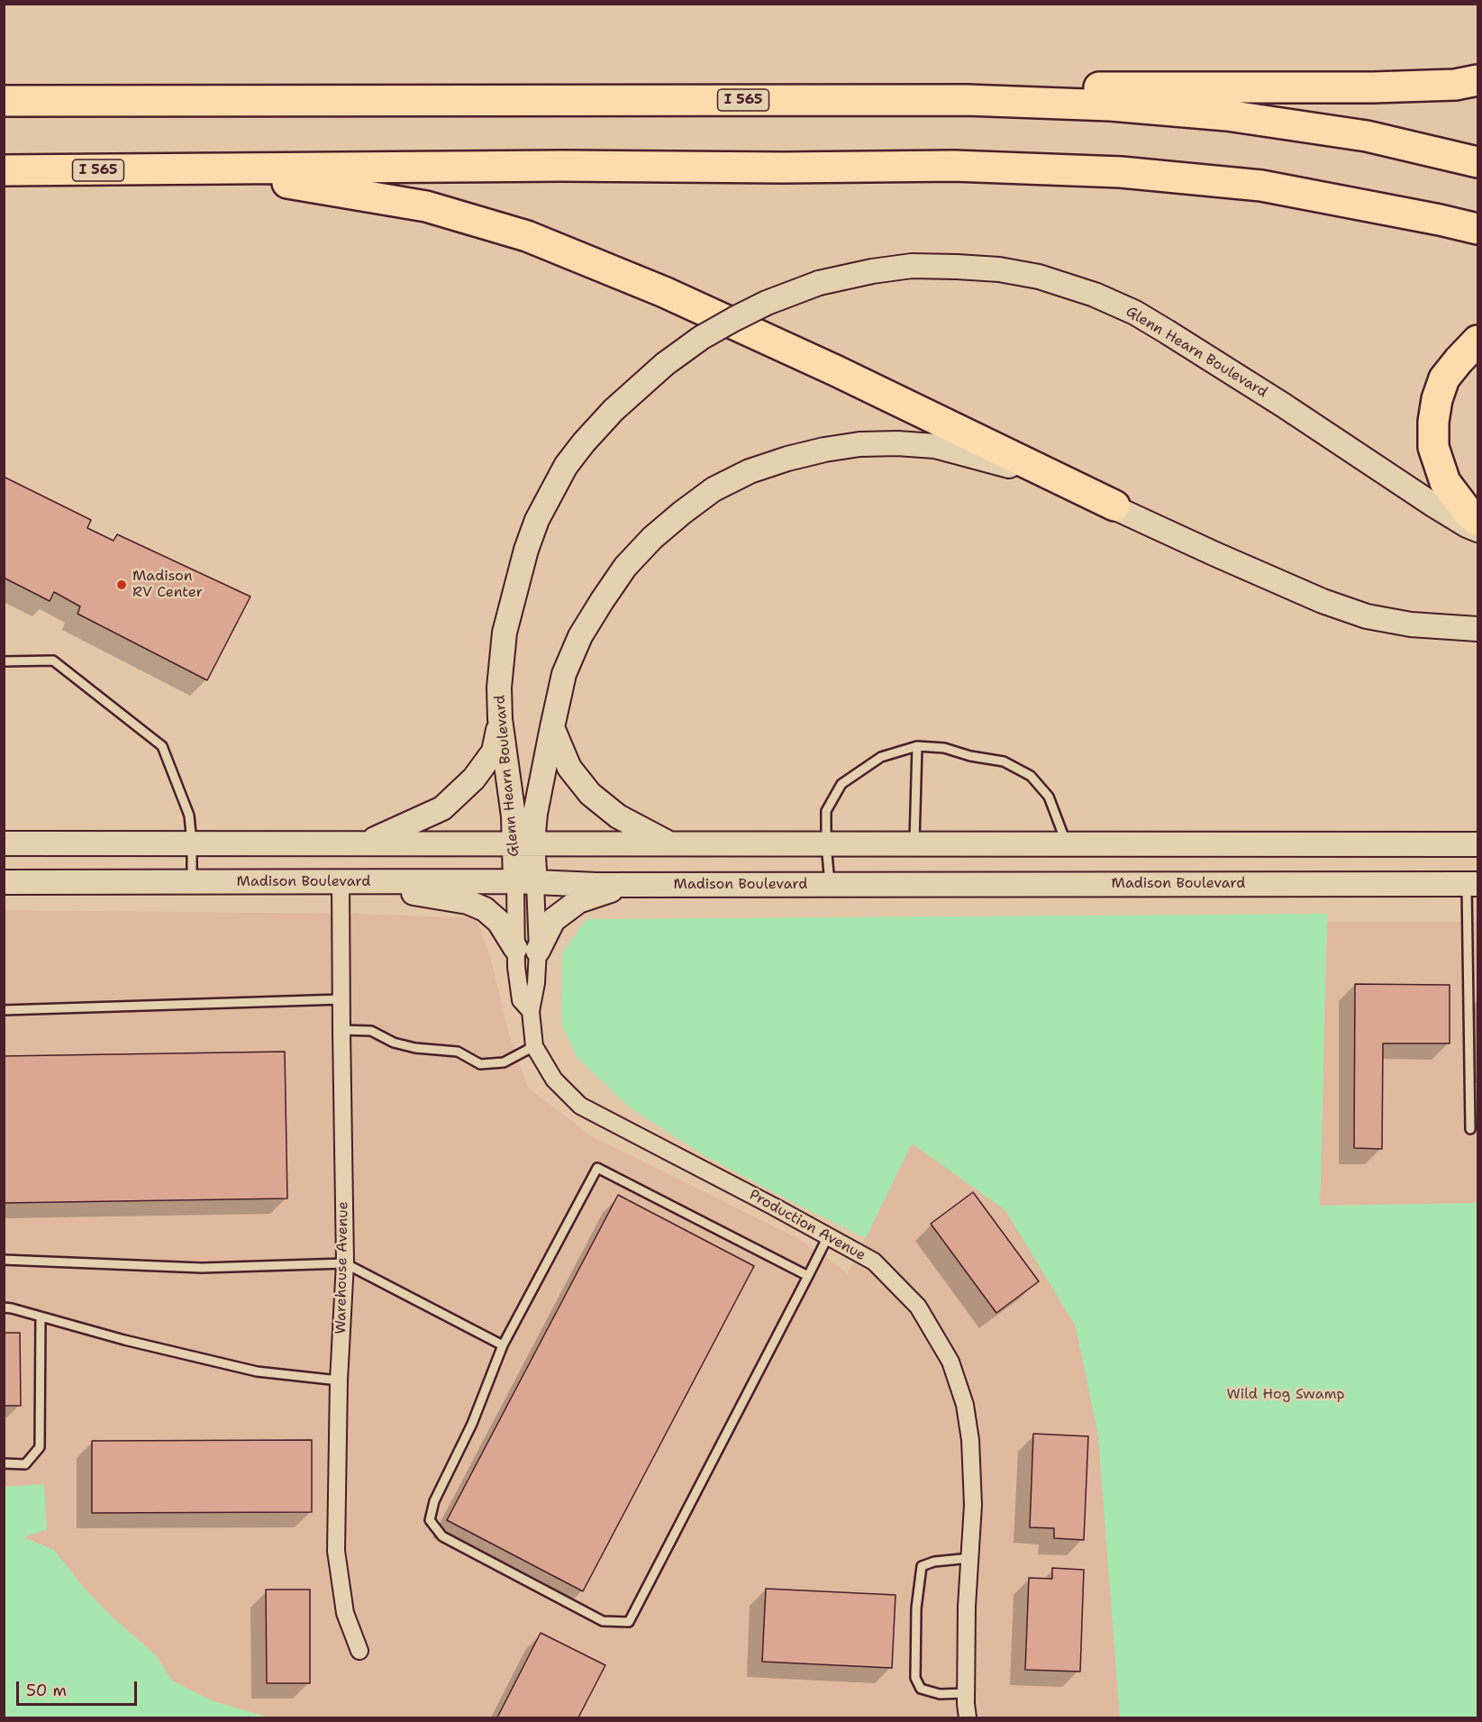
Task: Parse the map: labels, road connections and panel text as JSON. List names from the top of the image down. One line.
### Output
{"streets":{"highway":["I 565"],"main road":["Glenn Hearn Boulevard","Madison Boulevard"],"street":["Production Avenue","Warehouse Avenue"]},"crossings":[["Glenn Hearn Boulevard","Madison Boulevard"],["Glenn Hearn Boulevard","Production Avenue"],["Madison Boulevard","Production Avenue"],["Madison Boulevard","Warehouse Avenue"]],"parks":["Wild Hog Swamp"],"places":["Madison RV Center"],"scale_bar":"50 m"}
